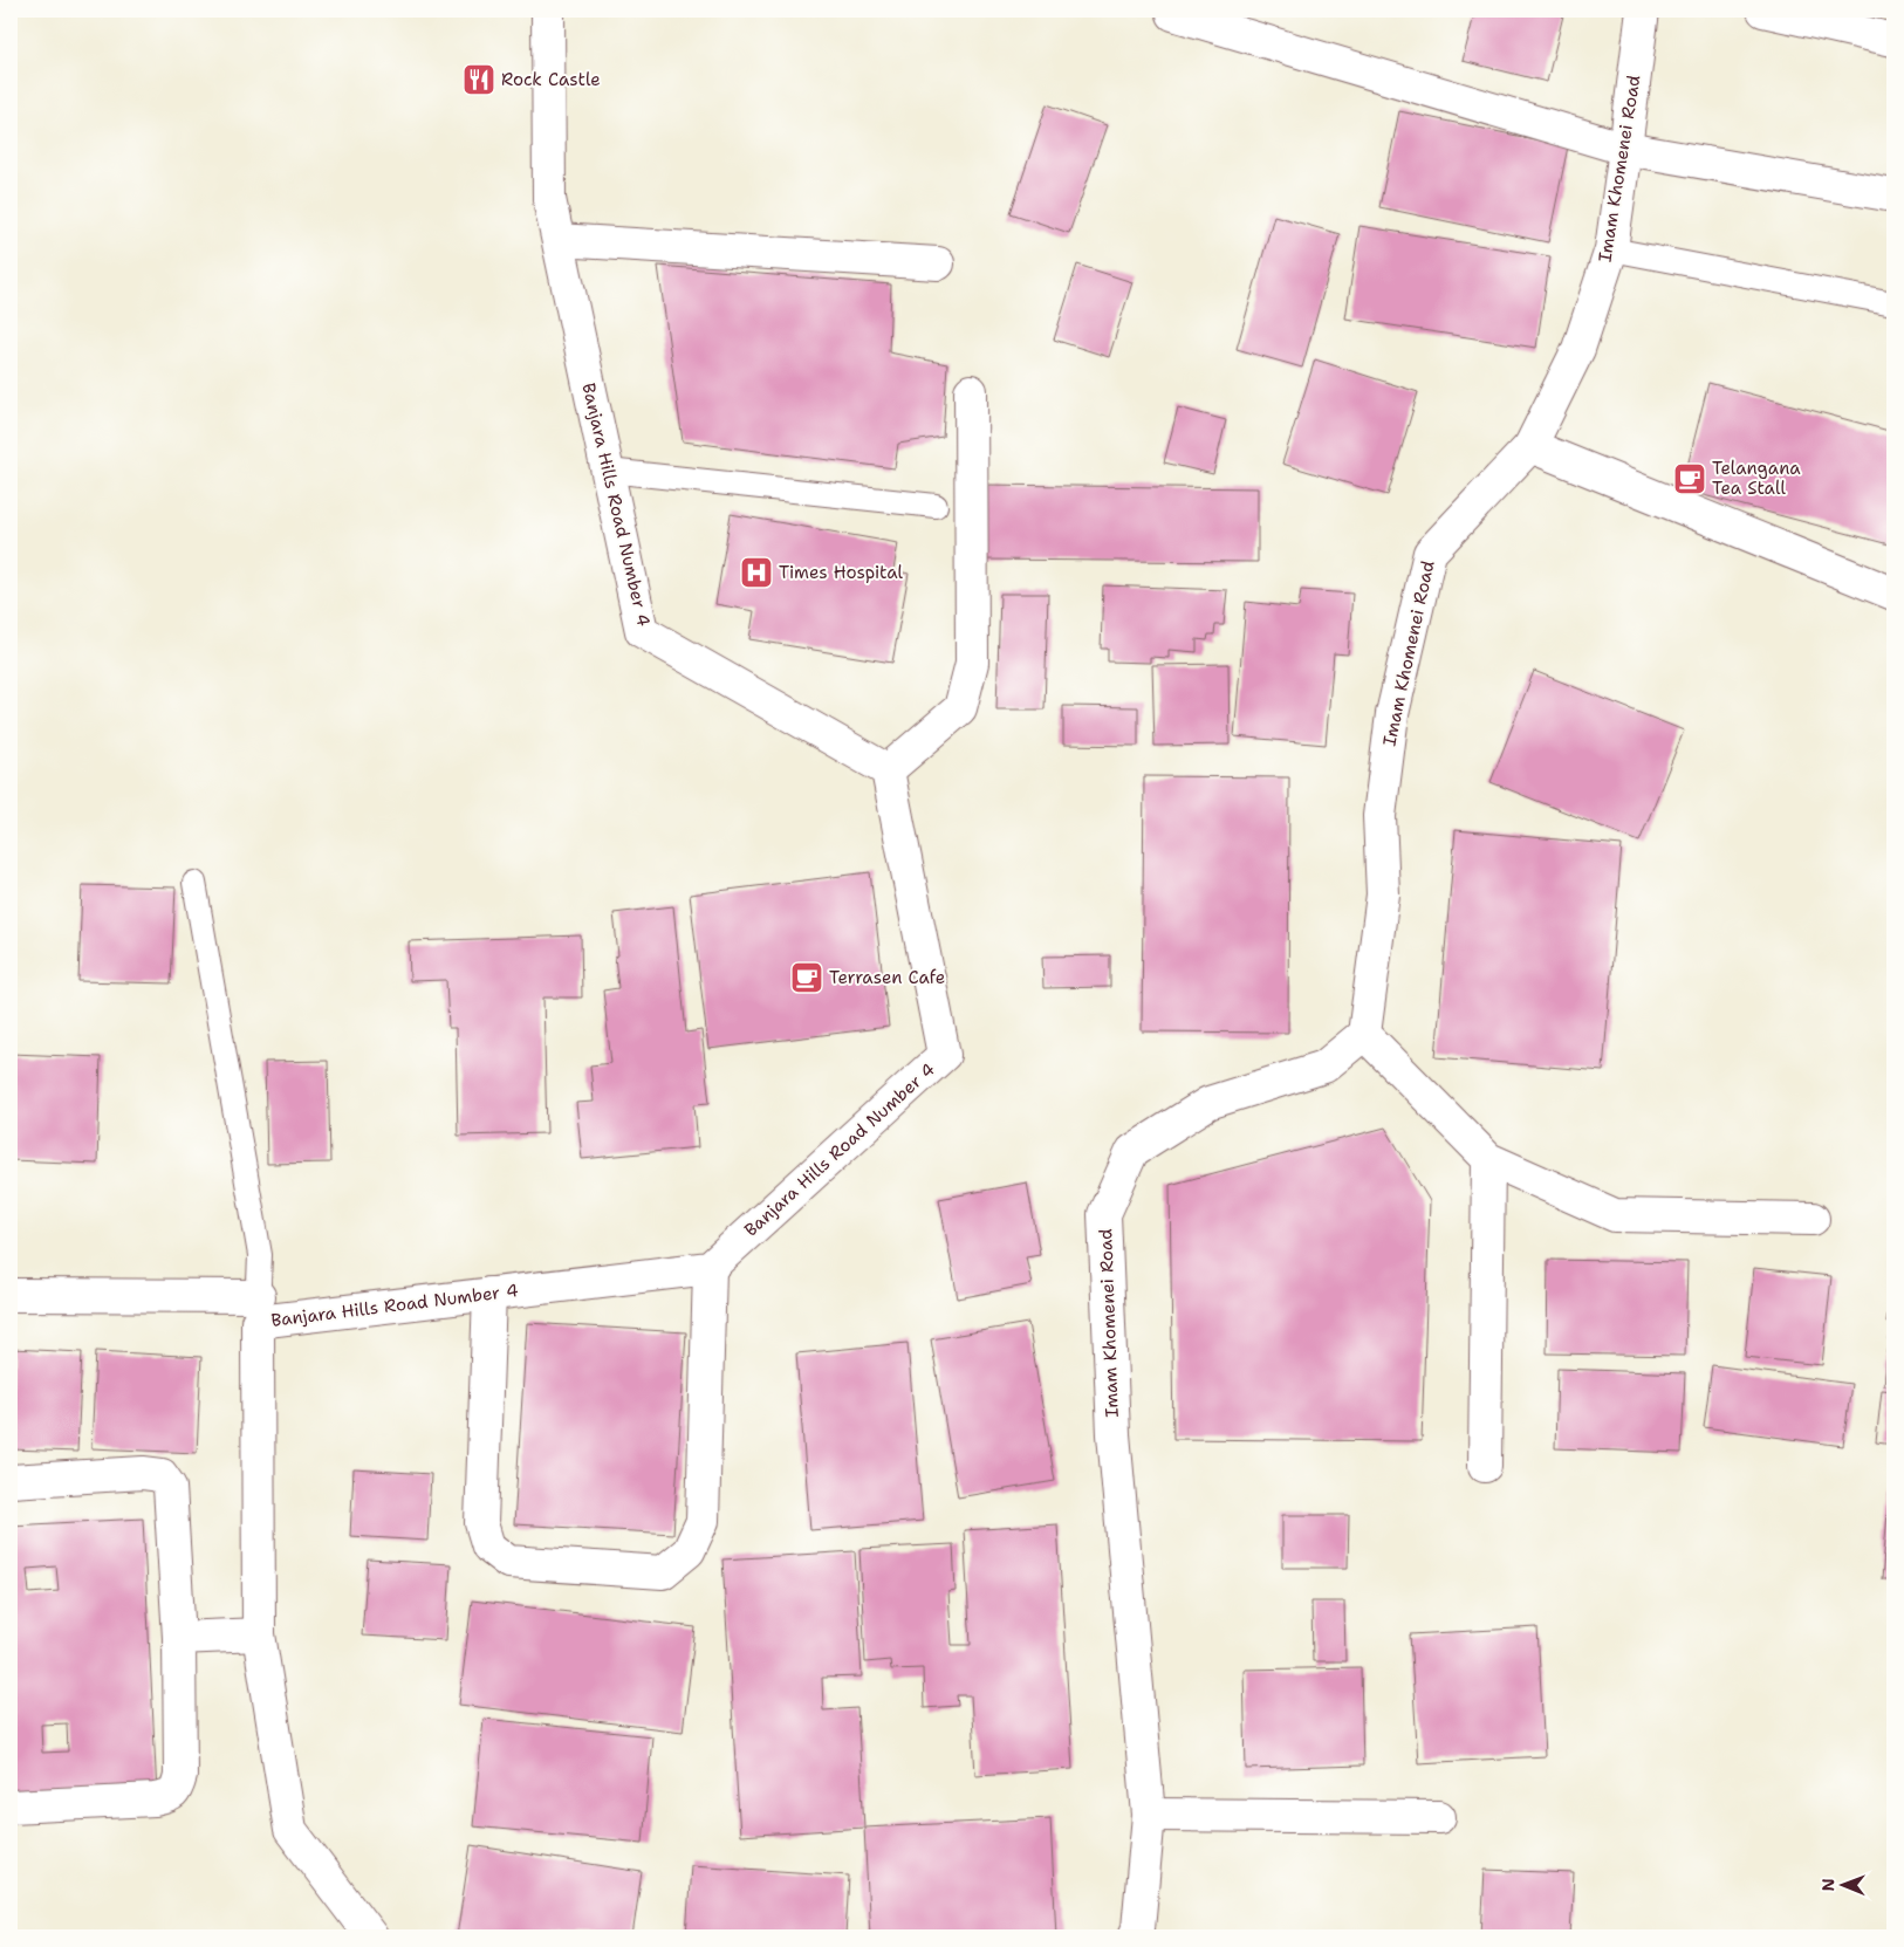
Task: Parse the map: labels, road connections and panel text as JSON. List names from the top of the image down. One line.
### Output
{"streets":{"street":["Imam Khomenei Road","Banjara Hills Road Number 4"]},"places":{"restaurant":["Rock Castle"],"cafe":["Telangana Tea Stall","Terrasen Cafe"],"hospital":["Times Hospital"]},"north":"left"}
